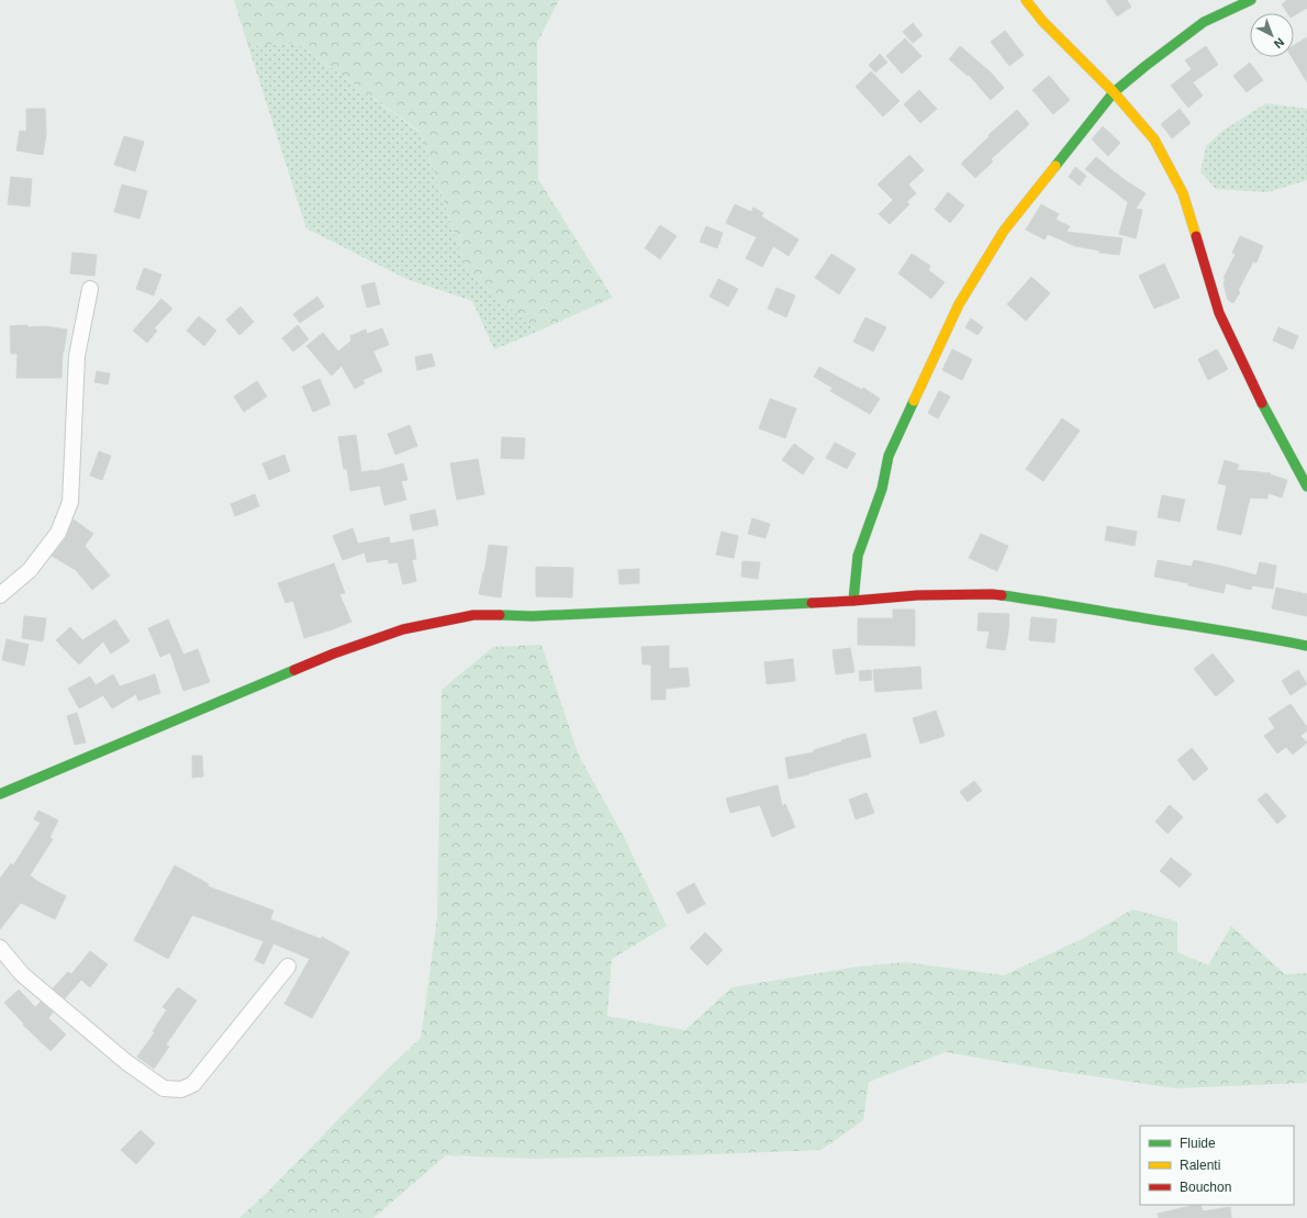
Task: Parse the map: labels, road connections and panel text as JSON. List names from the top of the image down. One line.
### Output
{"legend":["Fluide","Ralenti","Bouchon"],"north":"bottom right"}
